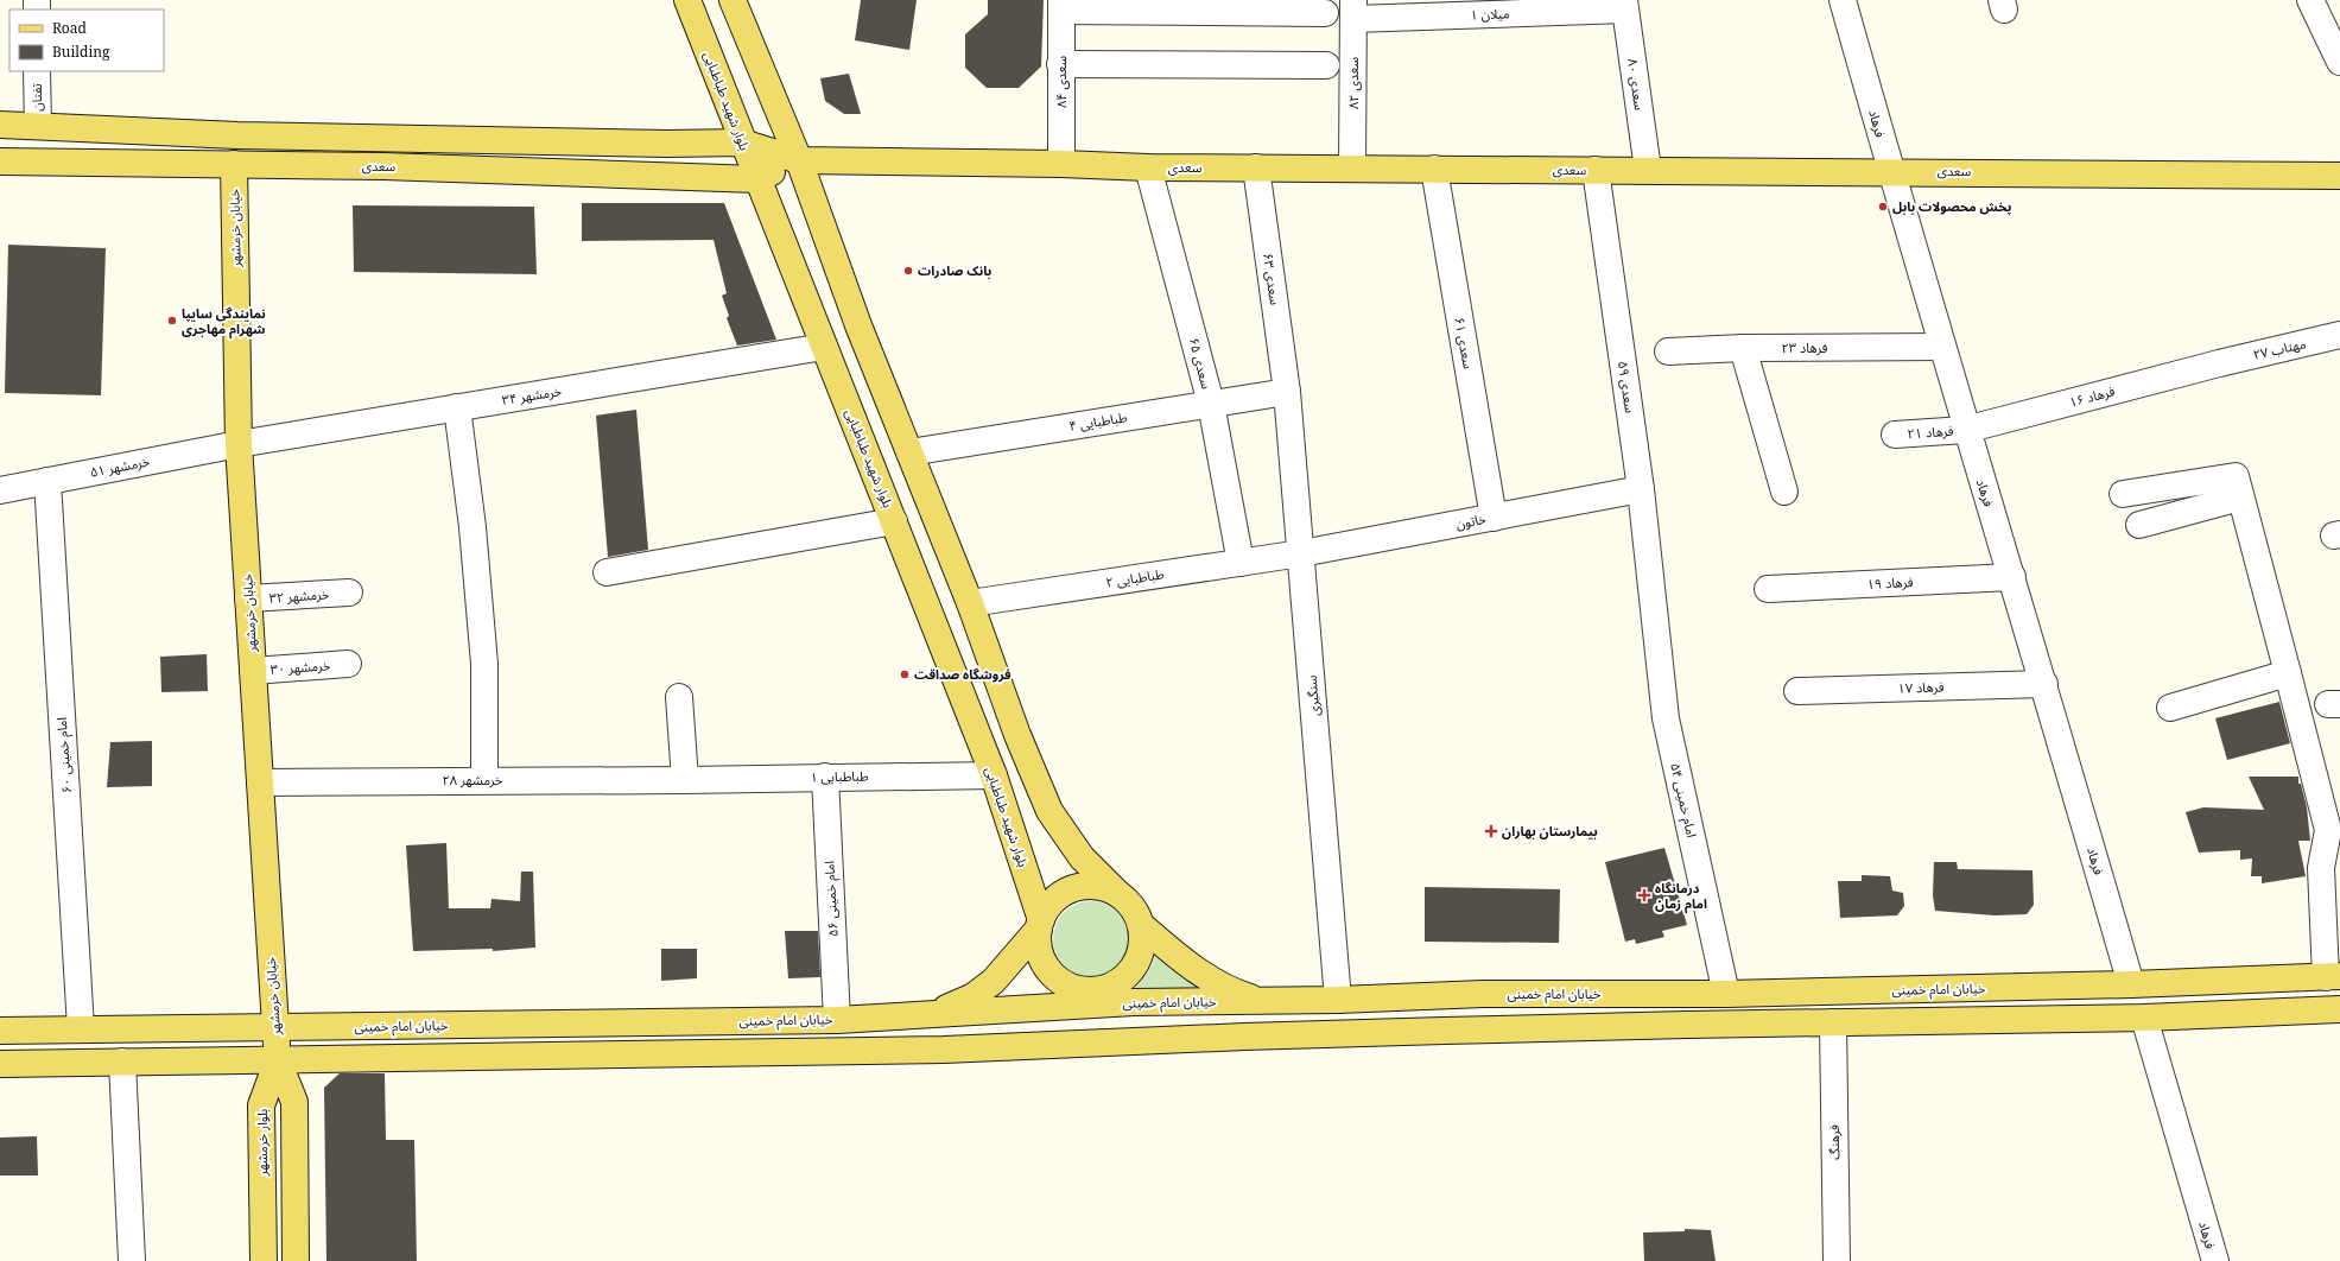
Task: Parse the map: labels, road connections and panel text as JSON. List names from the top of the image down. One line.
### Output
{"streets":{"main road":["بلوار شهید طباطبایی","سعدی","خیابان خرمشهر","خیابان امام خمینی","بلوار خرمشهر"],"street":["میلان ۱","سعدی ۸۴","سعدی ۸۲","سعدی ۸۰","تفتان","فرهاد","سعدی ۶۳","سعدی ۶۱","فرهاد ۲۳","مهتاب ۲۷","سعدی ۶۵","سعدی ۵۹","خرمشهر ۳۴","فرهاد ۱۶","طباطبایی ۴","فرهاد ۲۱","خرمشهر ۵۱","خاتون","طباطبایی ۲","فرهاد ۱۹","خرمشهر ۳۲","خرمشهر ۳۰","فرهاد ۱۷","سنگبری","امام خمینی ۶۰","طباطبایی ۱","خرمشهر ۲۸","امام خمینی ۵۴","امام خمینی ۵۶","فرهنگ"]},"crossings":[["میلان ۱","سعدی ۸۲"],["میلان ۱","سعدی ۸۰"],["سعدی ۸۴","سعدی"],["سعدی ۸۲","سعدی"],["سعدی ۸۰","سعدی"],["بلوار شهید طباطبایی","سعدی"],["بلوار شهید طباطبایی","خرمشهر ۳۴"],["بلوار شهید طباطبایی","طباطبایی ۱"],["بلوار شهید طباطبایی","خیابان امام خمینی"],["فرهاد","سعدی"],["فرهاد","فرهاد ۲۳"],["فرهاد","فرهاد ۱۶"],["فرهاد","فرهاد ۲۱"],["فرهاد","فرهاد ۱۹"],["فرهاد","فرهاد ۱۷"],["فرهاد","خیابان امام خمینی"],["سعدی","خیابان خرمشهر"],["سعدی","سعدی ۶۳"],["سعدی","سعدی ۶۱"],["سعدی","سعدی ۶۵"],["سعدی","سعدی ۵۹"],["خیابان خرمشهر","خرمشهر ۳۴"],["خیابان خرمشهر","خرمشهر ۵۱"],["خیابان خرمشهر","خرمشهر ۳۲"],["خیابان خرمشهر","خرمشهر ۳۰"],["خیابان خرمشهر","خرمشهر ۲۸"],["خیابان خرمشهر","خیابان امام خمینی"],["خیابان خرمشهر","بلوار خرمشهر"],["سعدی ۶۳","طباطبایی ۴"],["سعدی ۶۳","سنگبری"],["سعدی ۶۱","خاتون"],["مهتاب ۲۷","فرهاد ۱۶"],["سعدی ۶۵","طباطبایی ۴"],["سعدی ۶۵","طباطبایی ۲"],["سعدی ۵۹","خاتون"],["سعدی ۵۹","امام خمینی ۵۴"],["خرمشهر ۳۴","خرمشهر ۵۱"],["فرهاد ۱۶","فرهاد ۲۱"],["طباطبایی ۴","سنگبری"],["خرمشهر ۵۱","امام خمینی ۶۰"],["خاتون","طباطبایی ۲"],["خاتون","سنگبری"],["طباطبایی ۲","سنگبری"],["سنگبری","خیابان امام خمینی"],["امام خمینی ۶۰","خیابان امام خمینی"],["طباطبایی ۱","خرمشهر ۲۸"],["طباطبایی ۱","امام خمینی ۵۶"],["امام خمینی ۵۴","خیابان امام خمینی"],["امام خمینی ۵۶","خیابان امام خمینی"]],"places":{"other":["پخش محصولات بابل","بانک صادرات","نمایندگی سایپا شهرام مهاجری","فروشگاه صداقت"],"health":["بیمارستان بهاران","درمانگاه امام زمان"]},"legend":["Road","Building"]}
